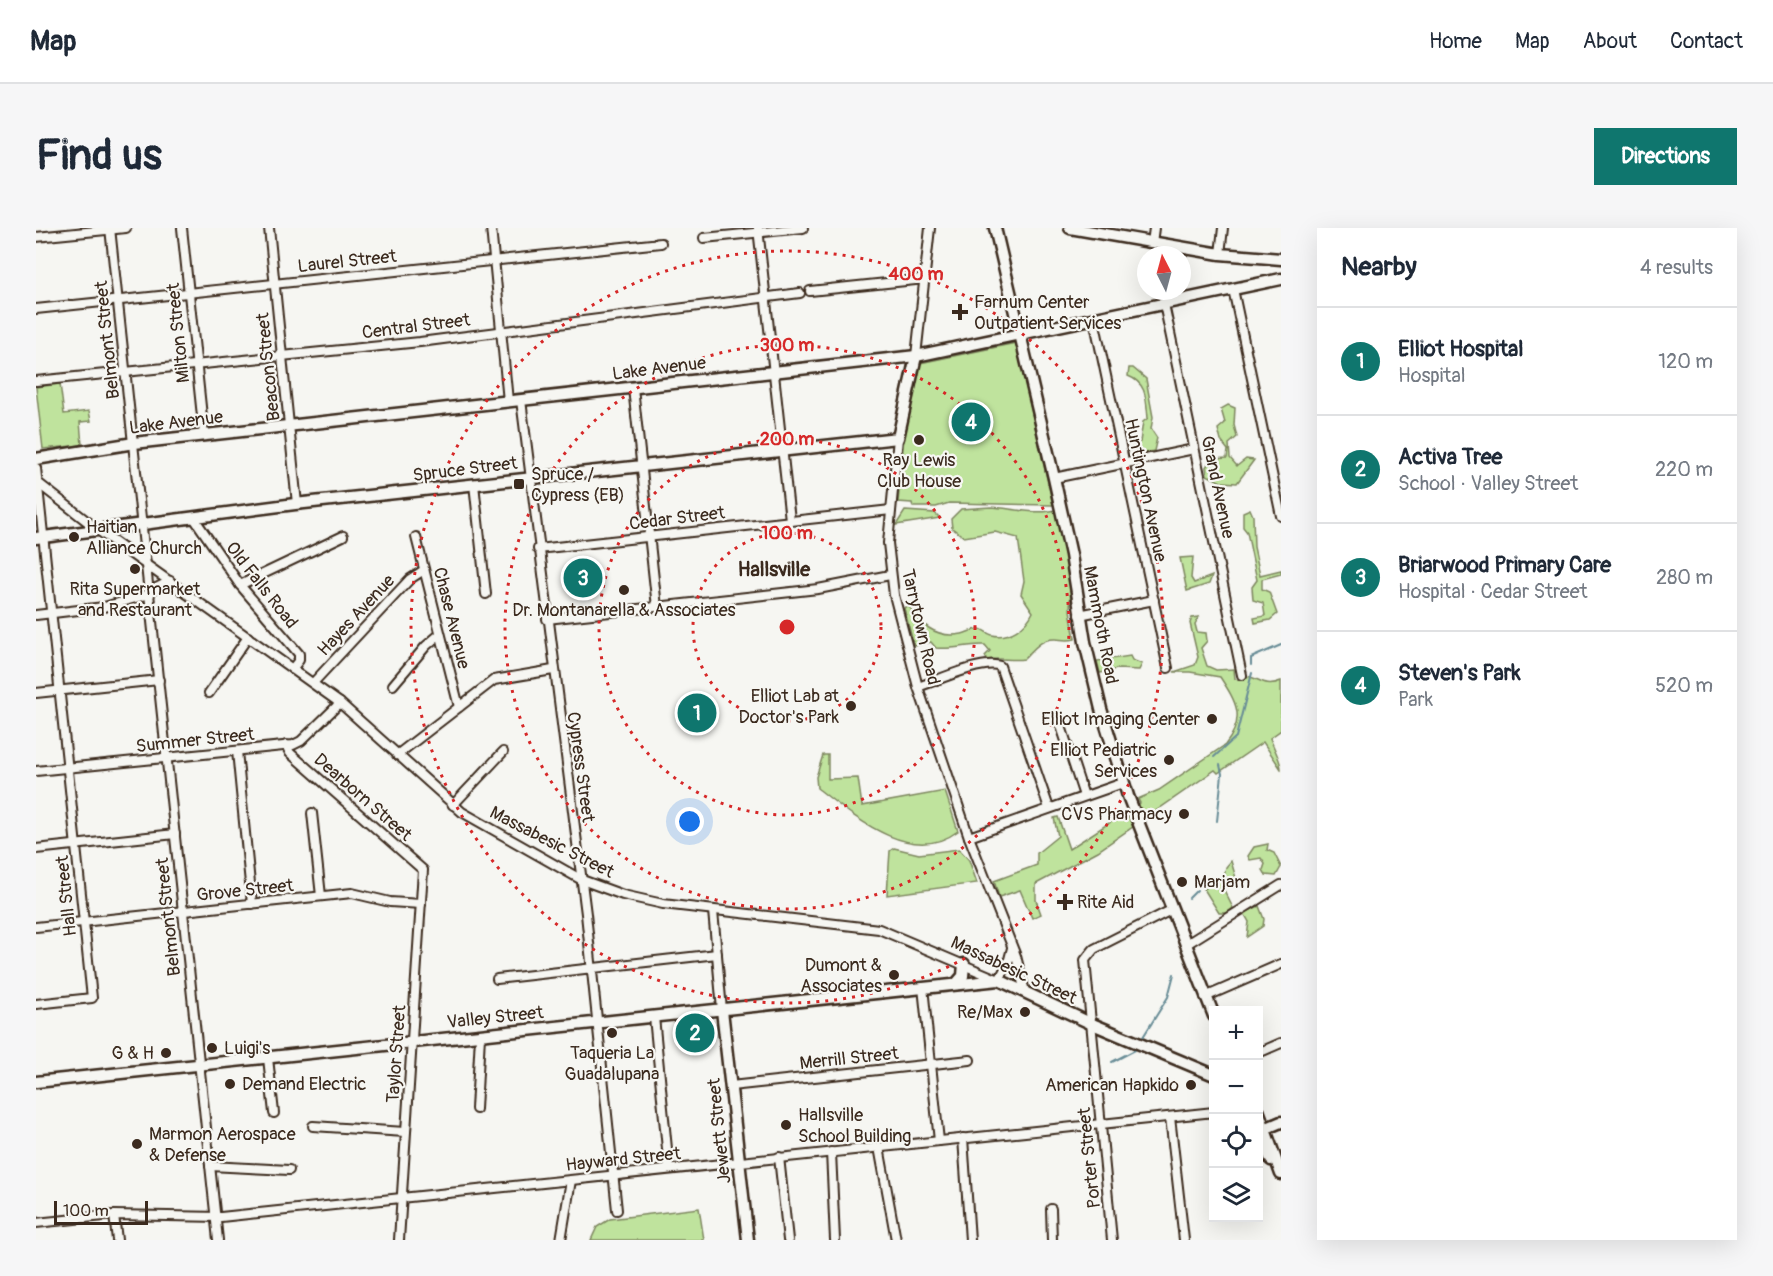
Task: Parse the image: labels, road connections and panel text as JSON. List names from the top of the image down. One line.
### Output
{"streets":{"street":["Laurel Street","Central Street","Milton Street","Belmont Street","Beacon Street","Lake Avenue","Spruce Street","Grand Avenue","Huntington Avenue","Cedar Street","Old Falls Road","Hayes Avenue","Chase Avenue","Mammoth Road","Tarrytown Road","Summer Street","Cypress Street","Dearborn Street","Massabesic Street","Grove Street","Hall Street","Valley Street","Taylor Street","Merrill Street","Jewett Street","Porter Street","Hayward Street"]},"crossings":[["Laurel Street","Milton Street"],["Laurel Street","Belmont Street"],["Laurel Street","Beacon Street"],["Central Street","Milton Street"],["Central Street","Belmont Street"],["Central Street","Beacon Street"],["Milton Street","Lake Avenue"],["Belmont Street","Lake Avenue"],["Belmont Street","Spruce Street"],["Belmont Street","Summer Street"],["Belmont Street","Massabesic Street"],["Belmont Street","Grove Street"],["Belmont Street","Valley Street"],["Belmont Street","Hayward Street"],["Beacon Street","Lake Avenue"],["Beacon Street","Spruce Street"],["Lake Avenue","Grand Avenue"],["Lake Avenue","Huntington Avenue"],["Lake Avenue","Mammoth Road"],["Lake Avenue","Tarrytown Road"],["Lake Avenue","Cypress Street"],["Spruce Street","Old Falls Road"],["Spruce Street","Tarrytown Road"],["Spruce Street","Cypress Street"],["Spruce Street","Massabesic Street"],["Spruce Street","Hall Street"],["Cedar Street","Tarrytown Road"],["Cedar Street","Cypress Street"],["Old Falls Road","Massabesic Street"],["Hayes Avenue","Chase Avenue"],["Hayes Avenue","Massabesic Street"],["Mammoth Road","Porter Street"],["Tarrytown Road","Massabesic Street"],["Summer Street","Dearborn Street"],["Summer Street","Massabesic Street"],["Summer Street","Hall Street"],["Cypress Street","Massabesic Street"],["Cypress Street","Valley Street"],["Cypress Street","Hayward Street"],["Dearborn Street","Taylor Street"],["Massabesic Street","Hall Street"],["Massabesic Street","Valley Street"],["Massabesic Street","Jewett Street"],["Massabesic Street","Porter Street"],["Grove Street","Hall Street"],["Grove Street","Taylor Street"],["Valley Street","Taylor Street"],["Valley Street","Jewett Street"],["Taylor Street","Hayward Street"],["Merrill Street","Jewett Street"],["Jewett Street","Hayward Street"],["Porter Street","Hayward Street"]],"districts":["Hallsville"],"places":{"health":["Farnum Center Outpatient Services","Rite Aid"],"other":["Ray Lewis Club House","Haitian Alliance Church","Rita Supermarket and Restaurant","Dr. Montanarella & Associates","Elliot Lab at Doctor's Park","Elliot Imaging Center","Elliot Pediatric Services","CVS Pharmacy","Marjam","Dumont & Associates","Re/Max","Taqueria La Guadalupana","Luigi's","G & H","Demand Electric","American Hapkido","Hallsville School Building","Marmon Aerospace & Defense"],"transit":["Spruce / Cypress (EB)"]},"scale_bar":"100 m","north":"top","page":{"header":"Map","nav":["Home","Map","About","Contact"],"buttons":"Directions","title":"Find us","heading":["Nearby","4 results"],"list":[{"mark":"1","name":"Elliot Hospital","note":"Hospital","value":"120 m"},{"mark":"2","name":"Activa Tree","note":"School · Valley Street","value":"220 m"},{"mark":"3","name":"Briarwood Primary Care","note":"Hospital · Cedar Street","value":"280 m"},{"mark":"4","name":"Steven's Park","note":"Park","value":"520 m"}],"pins":["4","3","1","2"],"map_buttons":["+","−"],"scale":"100 m"},"rings":["400 m","300 m","200 m","100 m"]}
